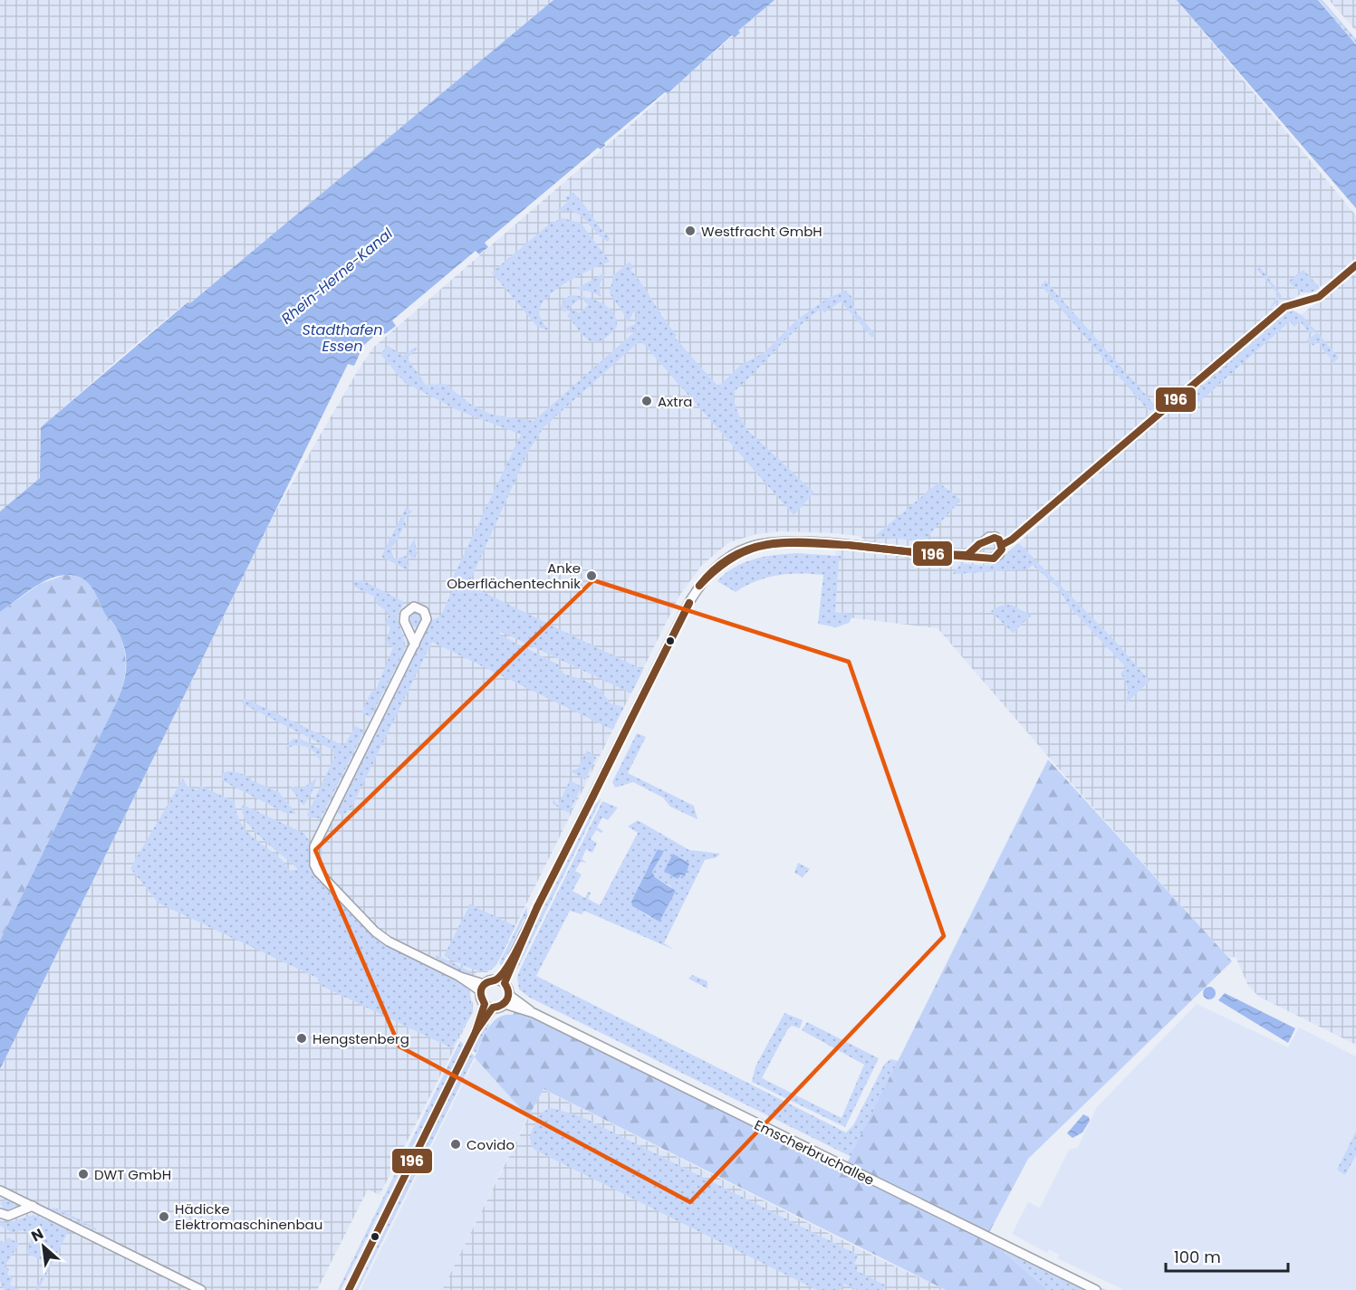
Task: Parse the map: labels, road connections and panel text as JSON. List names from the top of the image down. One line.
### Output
{"streets":{"street":["Emscherbruchallee"]},"water":["Rhein-Herne-Kanal","Stadthafen Essen"],"places":["Westfracht GmbH","Axtra","Anke Oberflächentechnik","Hengstenberg","Covido","DWT GmbH","Hädicke Elektromaschinenbau"],"lines":["transit line 196"],"scale_bar":"100 m","north":"top left"}
